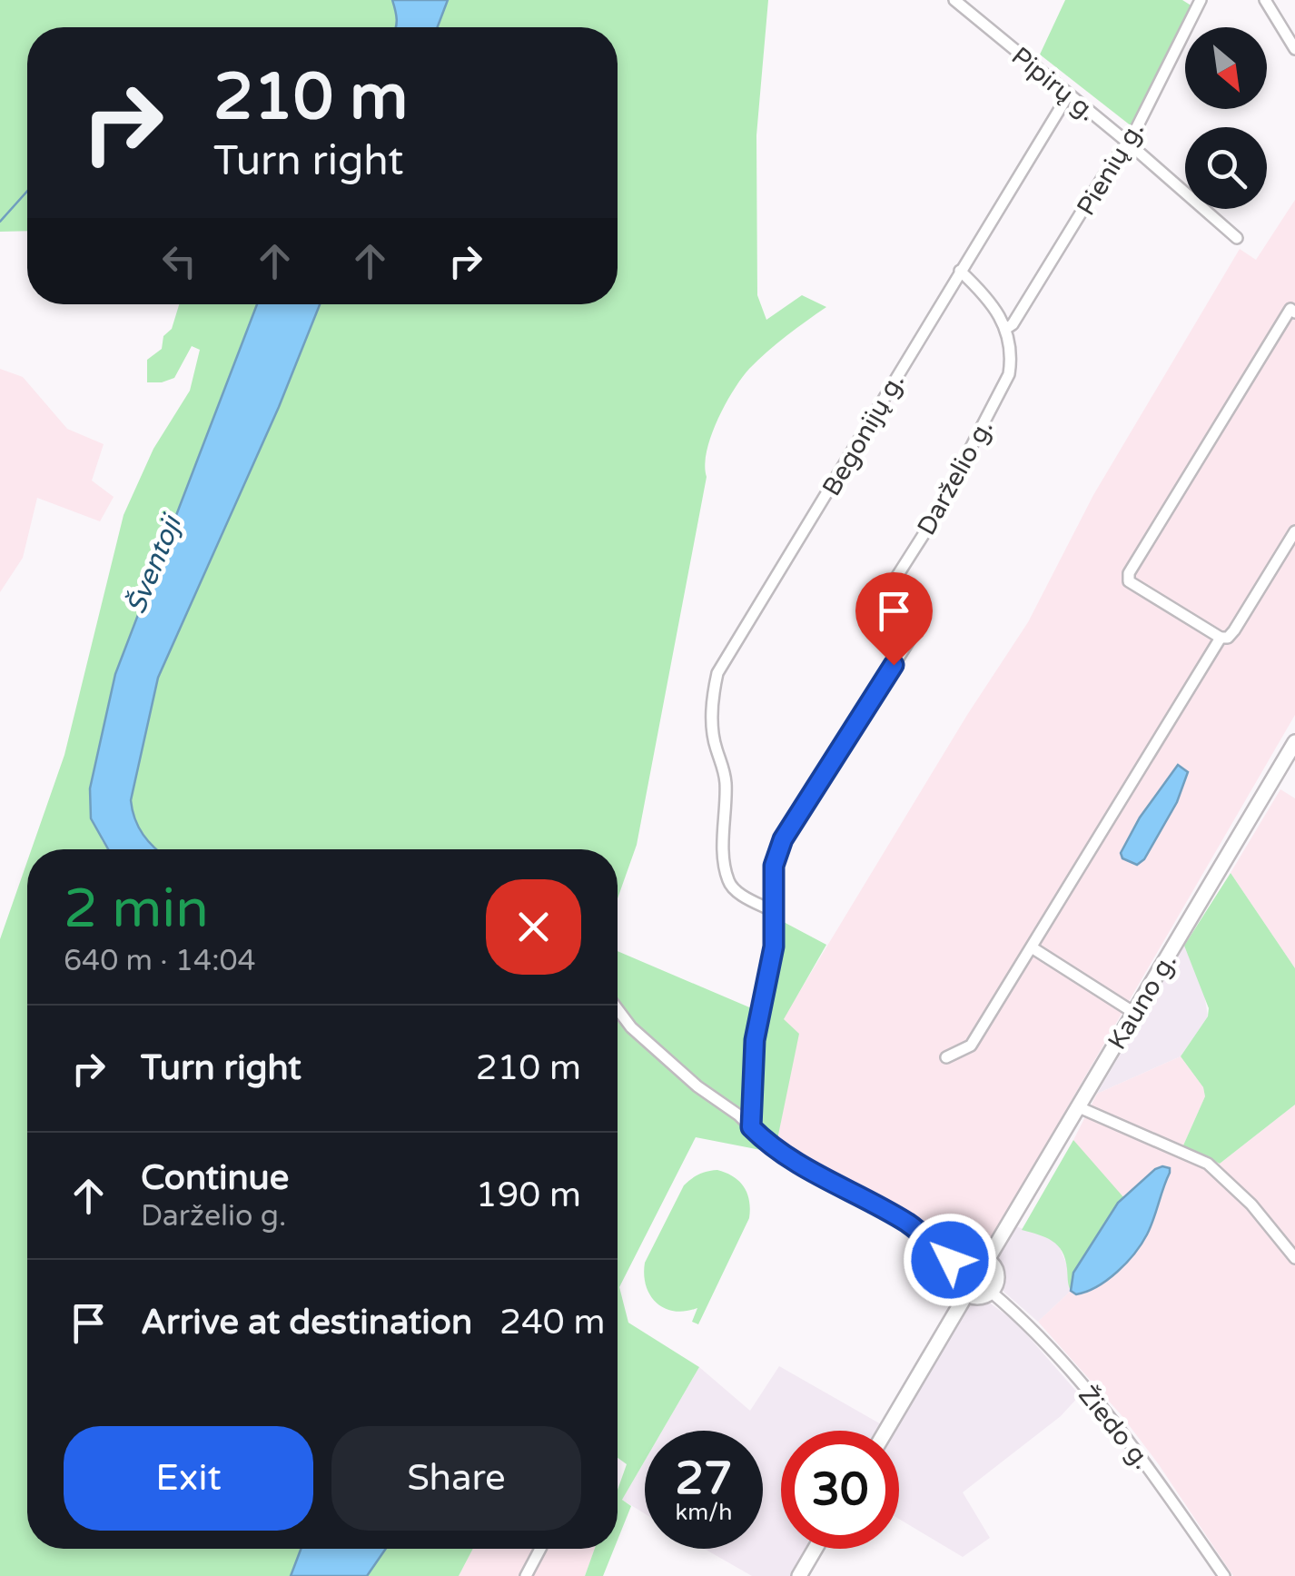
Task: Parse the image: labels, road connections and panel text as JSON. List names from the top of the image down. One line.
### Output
{"streets":{"main road":["Kauno g."],"street":["Pipirų g.","Pienių g.","Begonijų g.","Darželio g.","Žiedo g."]},"crossings":[["Pipirų g.","Pienių g."],["Pipirų g.","Begonijų g."],["Pienių g.","Darželio g."],["Begonijų g.","Darželio g."],["Kauno g.","Žiedo g."]],"water":["Šventoji"],"north":"bottom right","page":{"turn":["210 m","Turn right"],"heading":["2 min","640 m · 14:04"],"list":[{"name":"Turn right","value":"210 m"},{"name":"Continue","note":"Darželio g.","value":"190 m"},{"name":"Arrive at destination","value":"240 m"}],"buttons":["Exit","Share"],"speed":"27 km/h","limit":"30"}}
